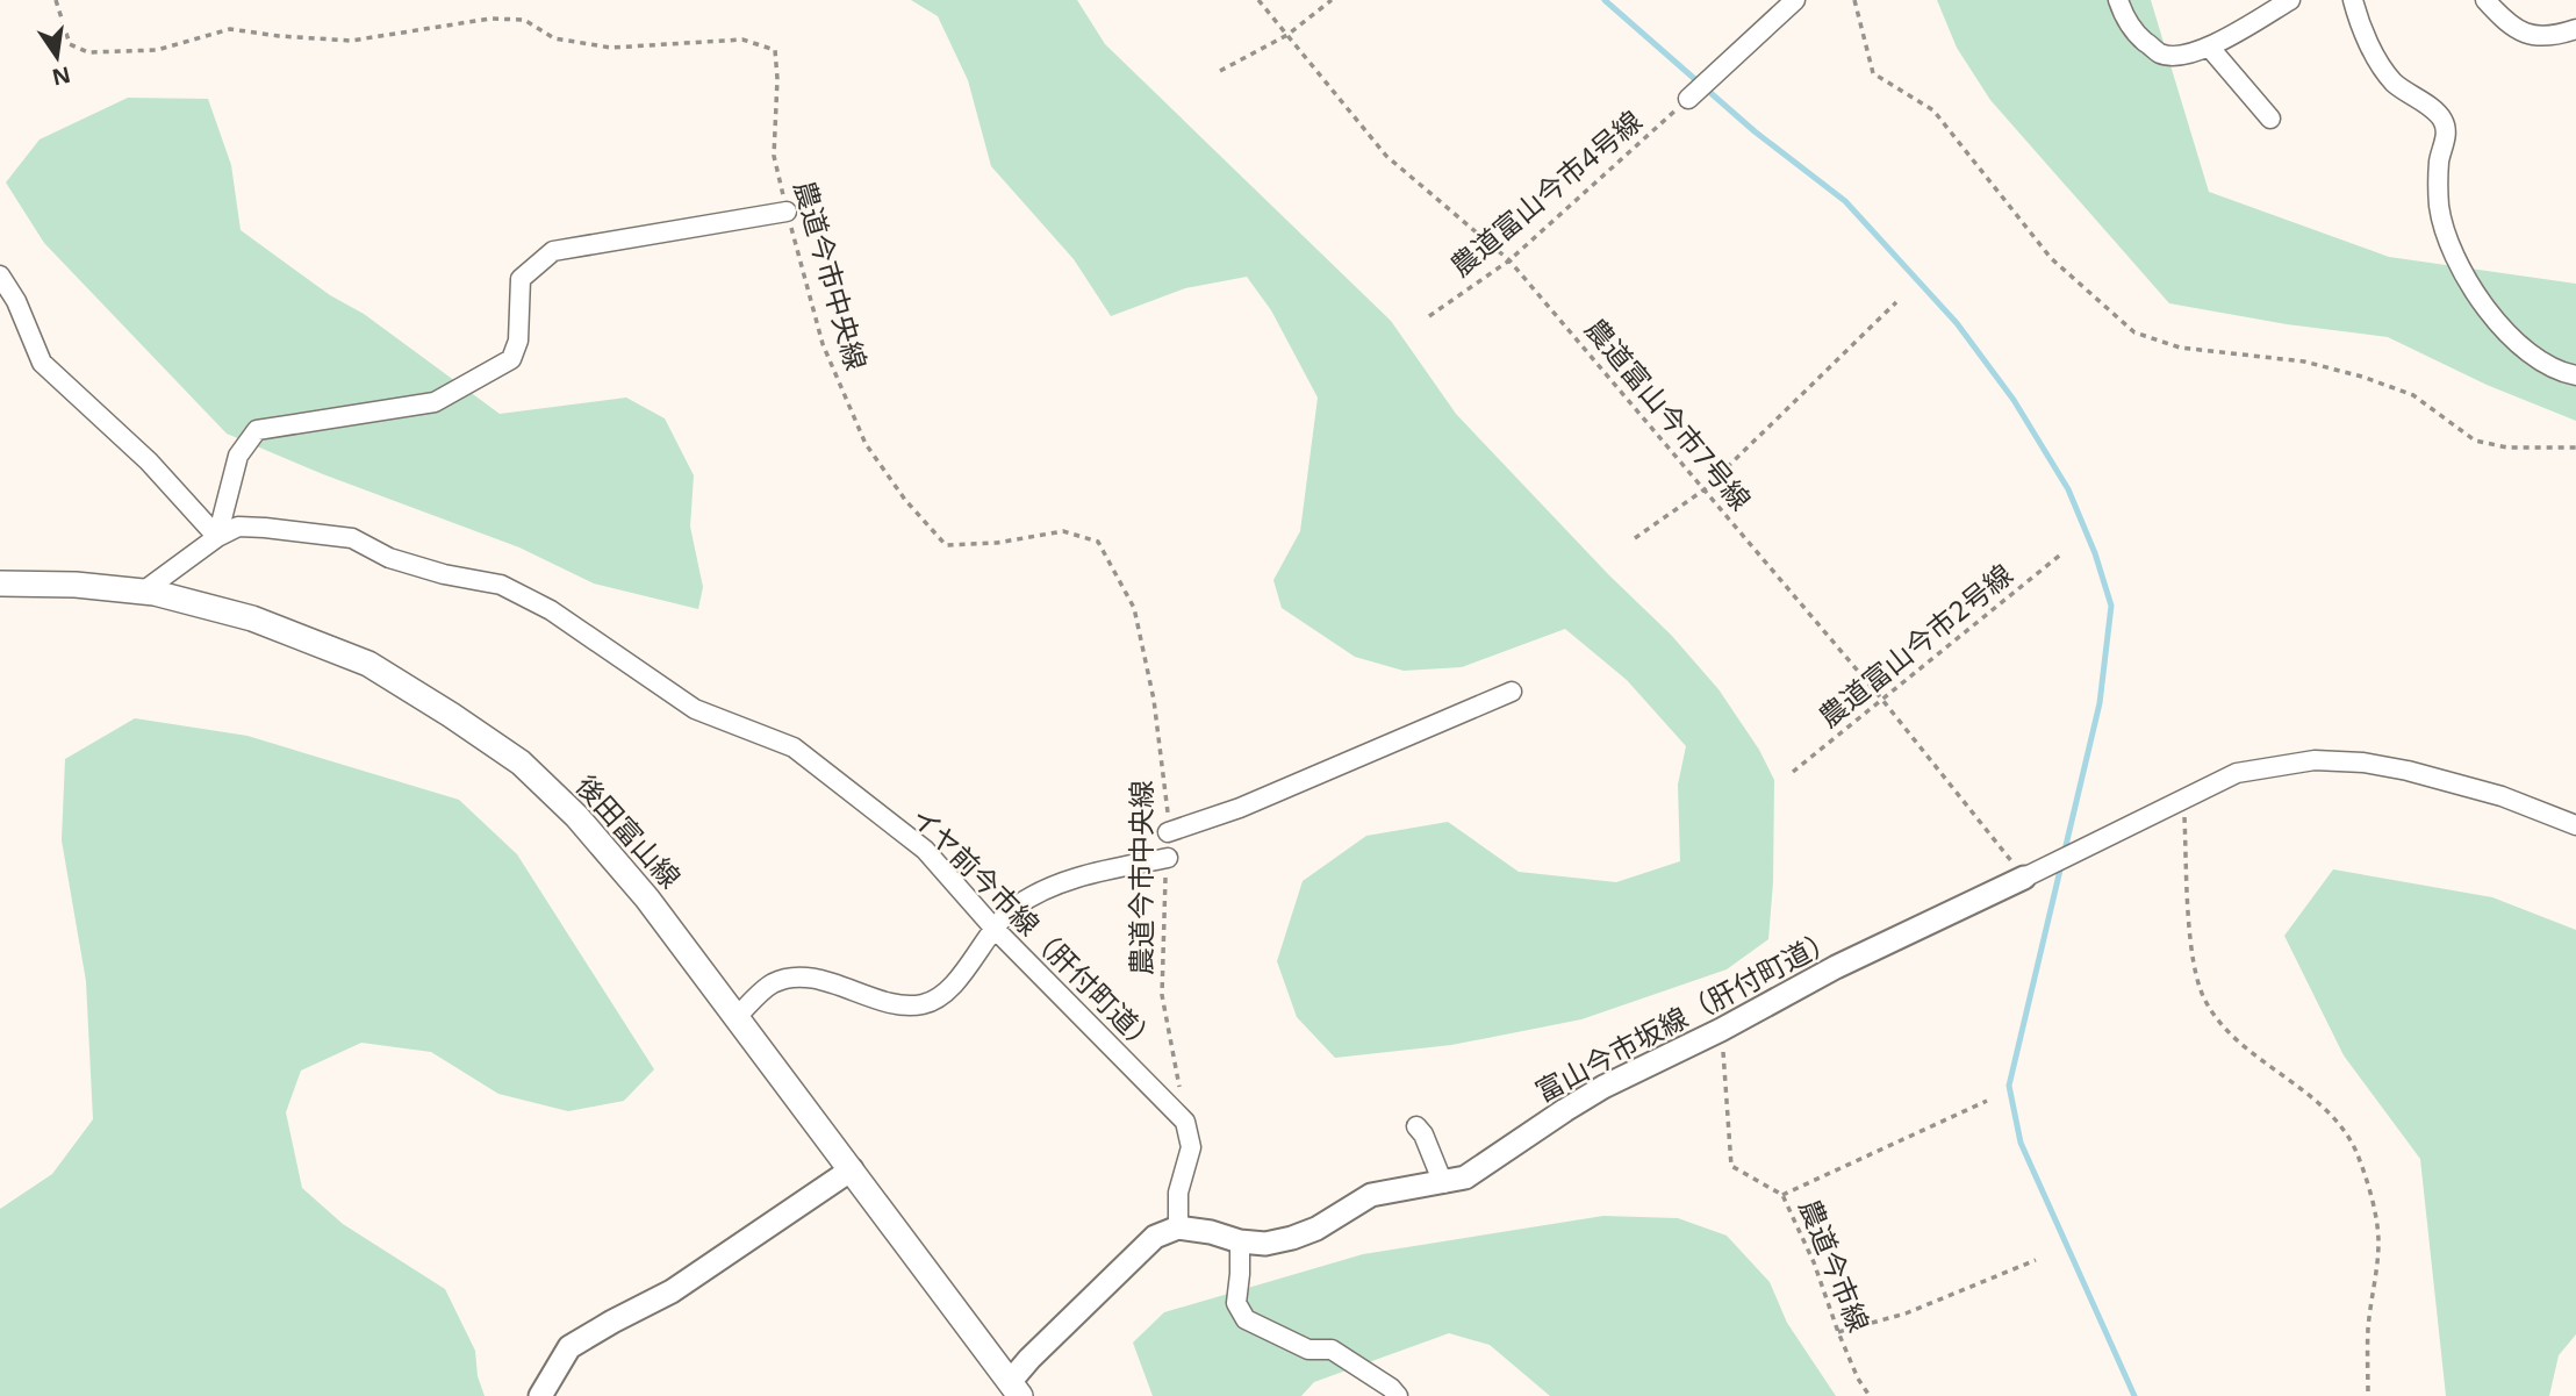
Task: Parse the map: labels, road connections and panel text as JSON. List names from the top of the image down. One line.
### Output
{"streets":{"main road":["後田富山線"],"street":["イヤ前今市線（肝付町道）","富山今市坂線（肝付町道）"],"path":["農道富山今市4号線","農道今市中央線","農道富山今市7号線","農道富山今市2号線","農道今市線"]},"crossings":[["農道富山今市4号線","農道富山今市7号線"],["農道今市中央線","イヤ前今市線（肝付町道）"],["農道富山今市7号線","農道富山今市2号線"],["農道富山今市7号線","富山今市坂線（肝付町道）"],["富山今市坂線（肝付町道）","農道今市線"]],"north":"bottom"}
